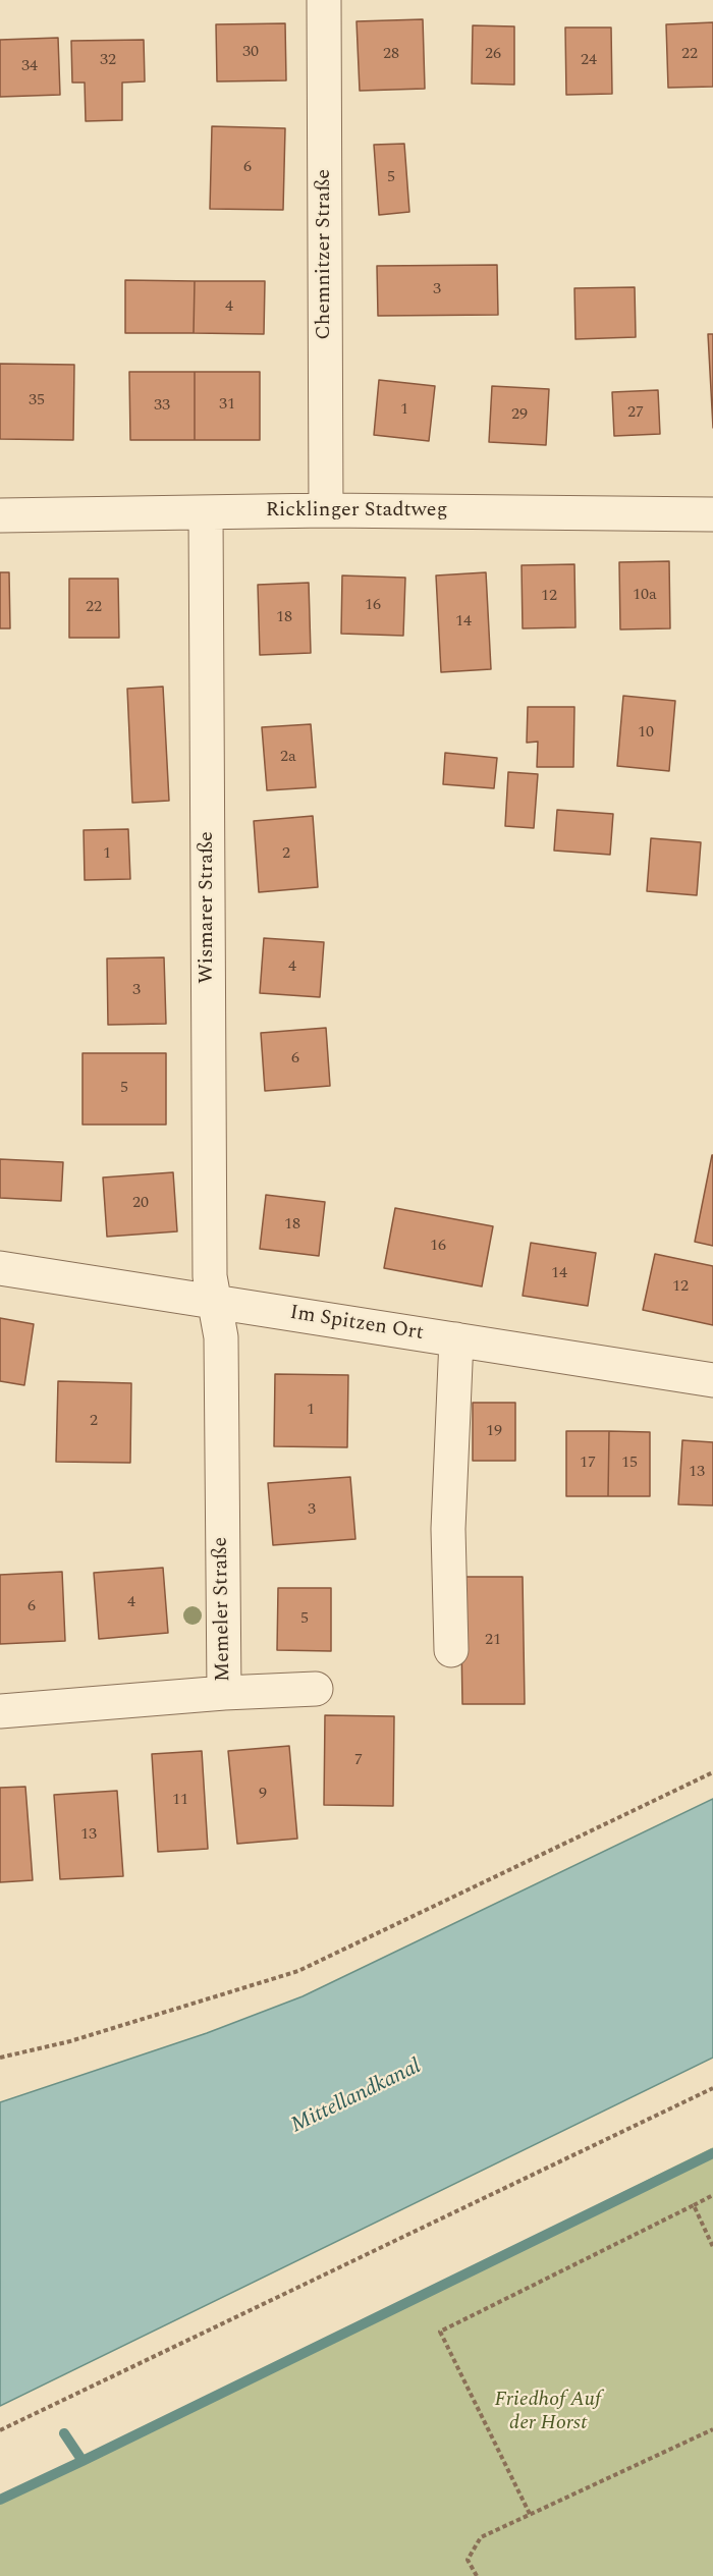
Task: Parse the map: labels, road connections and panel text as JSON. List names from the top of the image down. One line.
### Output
{"streets":{"street":["Chemnitzer Straße","Ricklinger Stadtweg","Wismarer Straße","Im Spitzen Ort","Memeler Straße"]},"crossings":[["Chemnitzer Straße","Ricklinger Stadtweg"],["Ricklinger Stadtweg","Wismarer Straße"],["Wismarer Straße","Im Spitzen Ort"],["Wismarer Straße","Memeler Straße"],["Im Spitzen Ort","Memeler Straße"]],"water":["Mittellandkanal"],"parks":["Friedhof Auf der Horst"],"house_numbers":["30","28","26","22","32","24","34","6","5","3","4","35","31","33","1","27","29","10a","12","16","22","18","14","10","2a","1","2","4","3","6","5","20","18","16","14","12","1","2","19","17","15","13","3","4","6","5","21","7","9","11","13"]}
